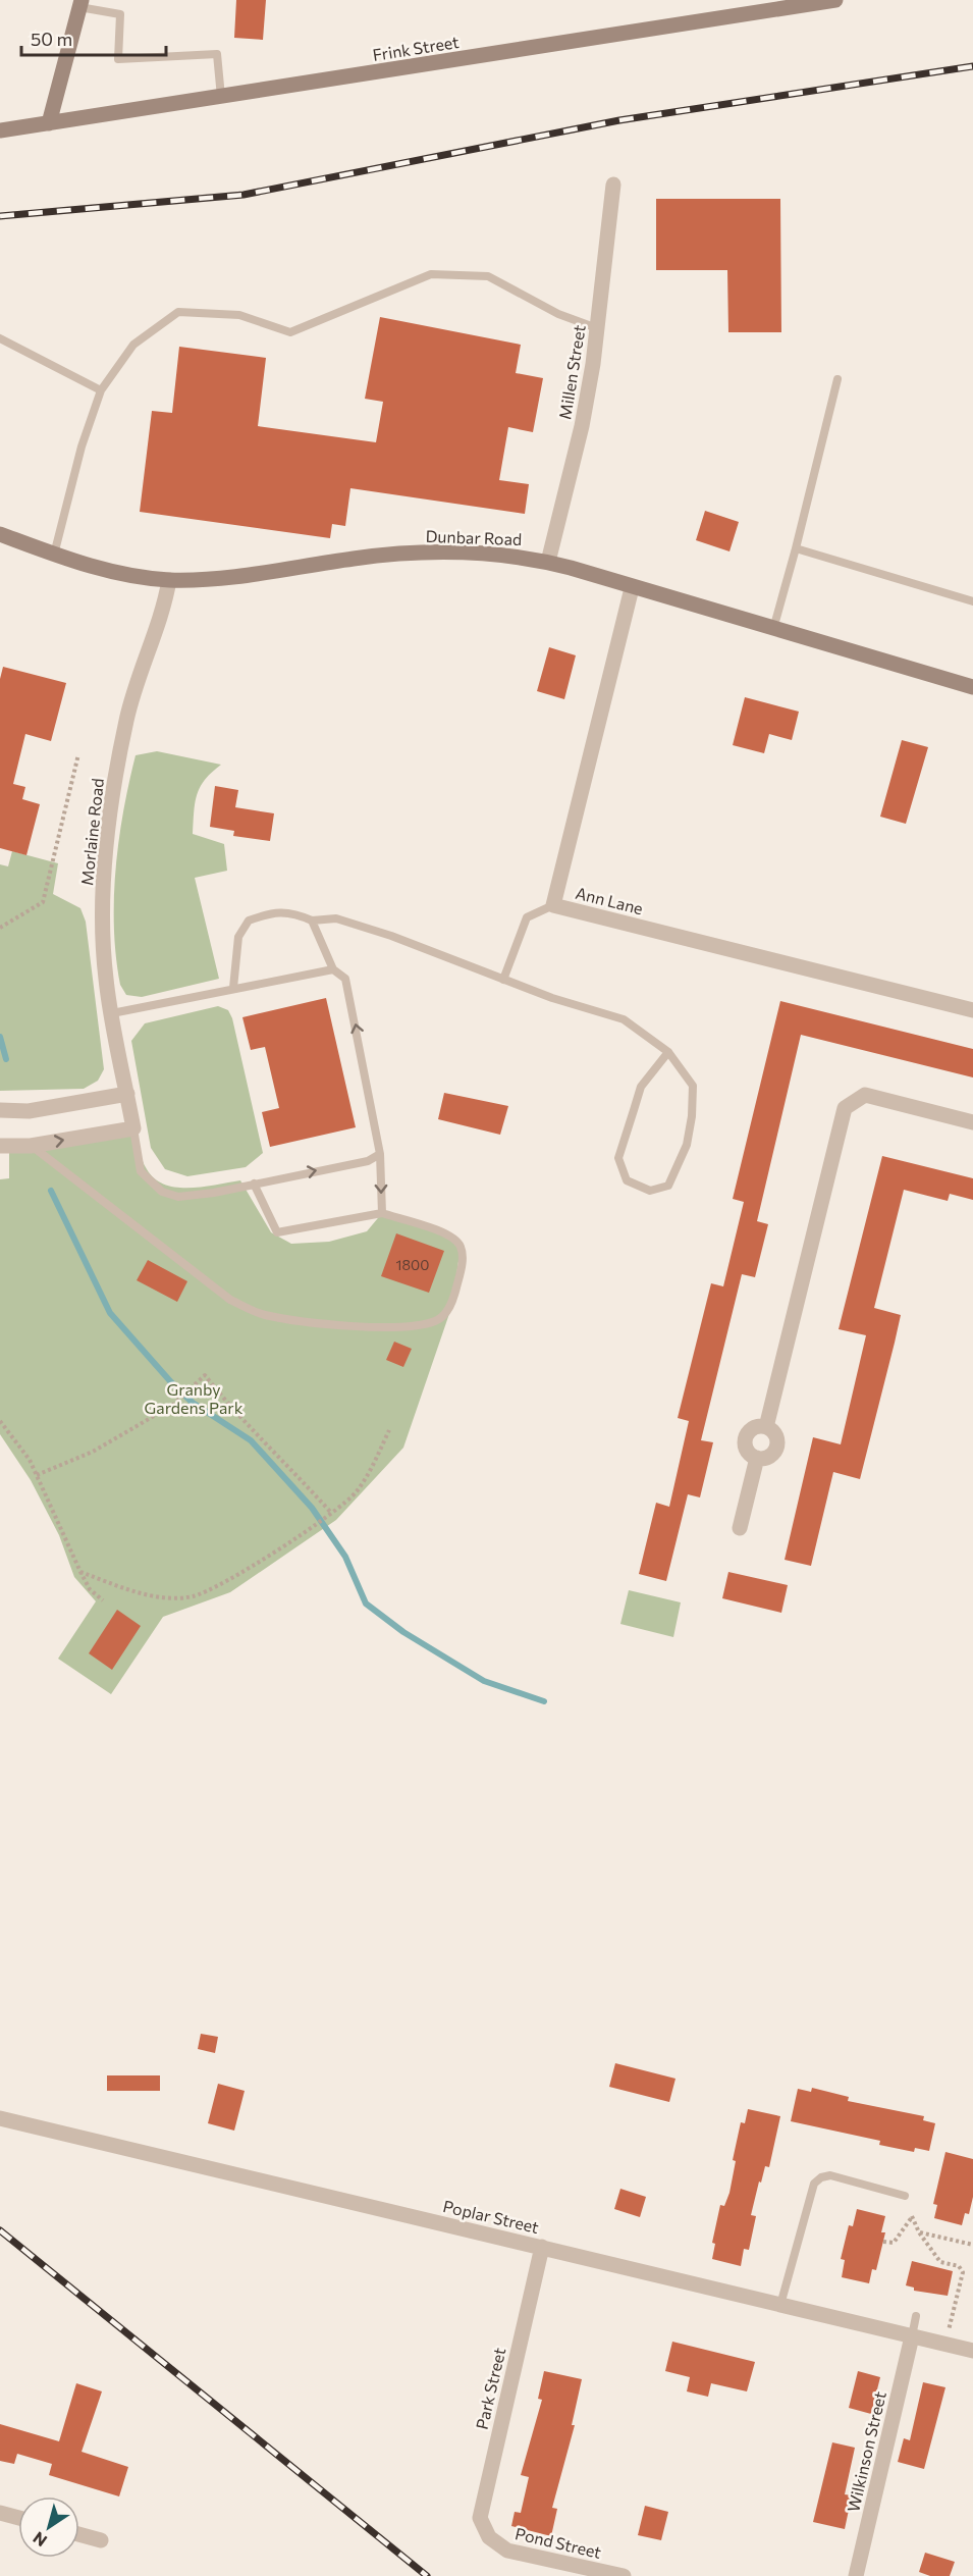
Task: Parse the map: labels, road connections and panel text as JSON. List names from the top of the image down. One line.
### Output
{"streets":{"street":["Frink Street","Millen Street","Dunbar Road","Morlaine Road","Ann Lane","Poplar Street","Park Street","Wilkinson Street","Pond Street"]},"crossings":[["Millen Street","Dunbar Road"],["Dunbar Road","Morlaine Road"],["Dunbar Road","Ann Lane"],["Poplar Street","Park Street"],["Poplar Street","Wilkinson Street"],["Park Street","Pond Street"]],"parks":["Granby Gardens Park"],"house_numbers":["1800"],"scale_bar":"50 m","north":"bottom left"}
